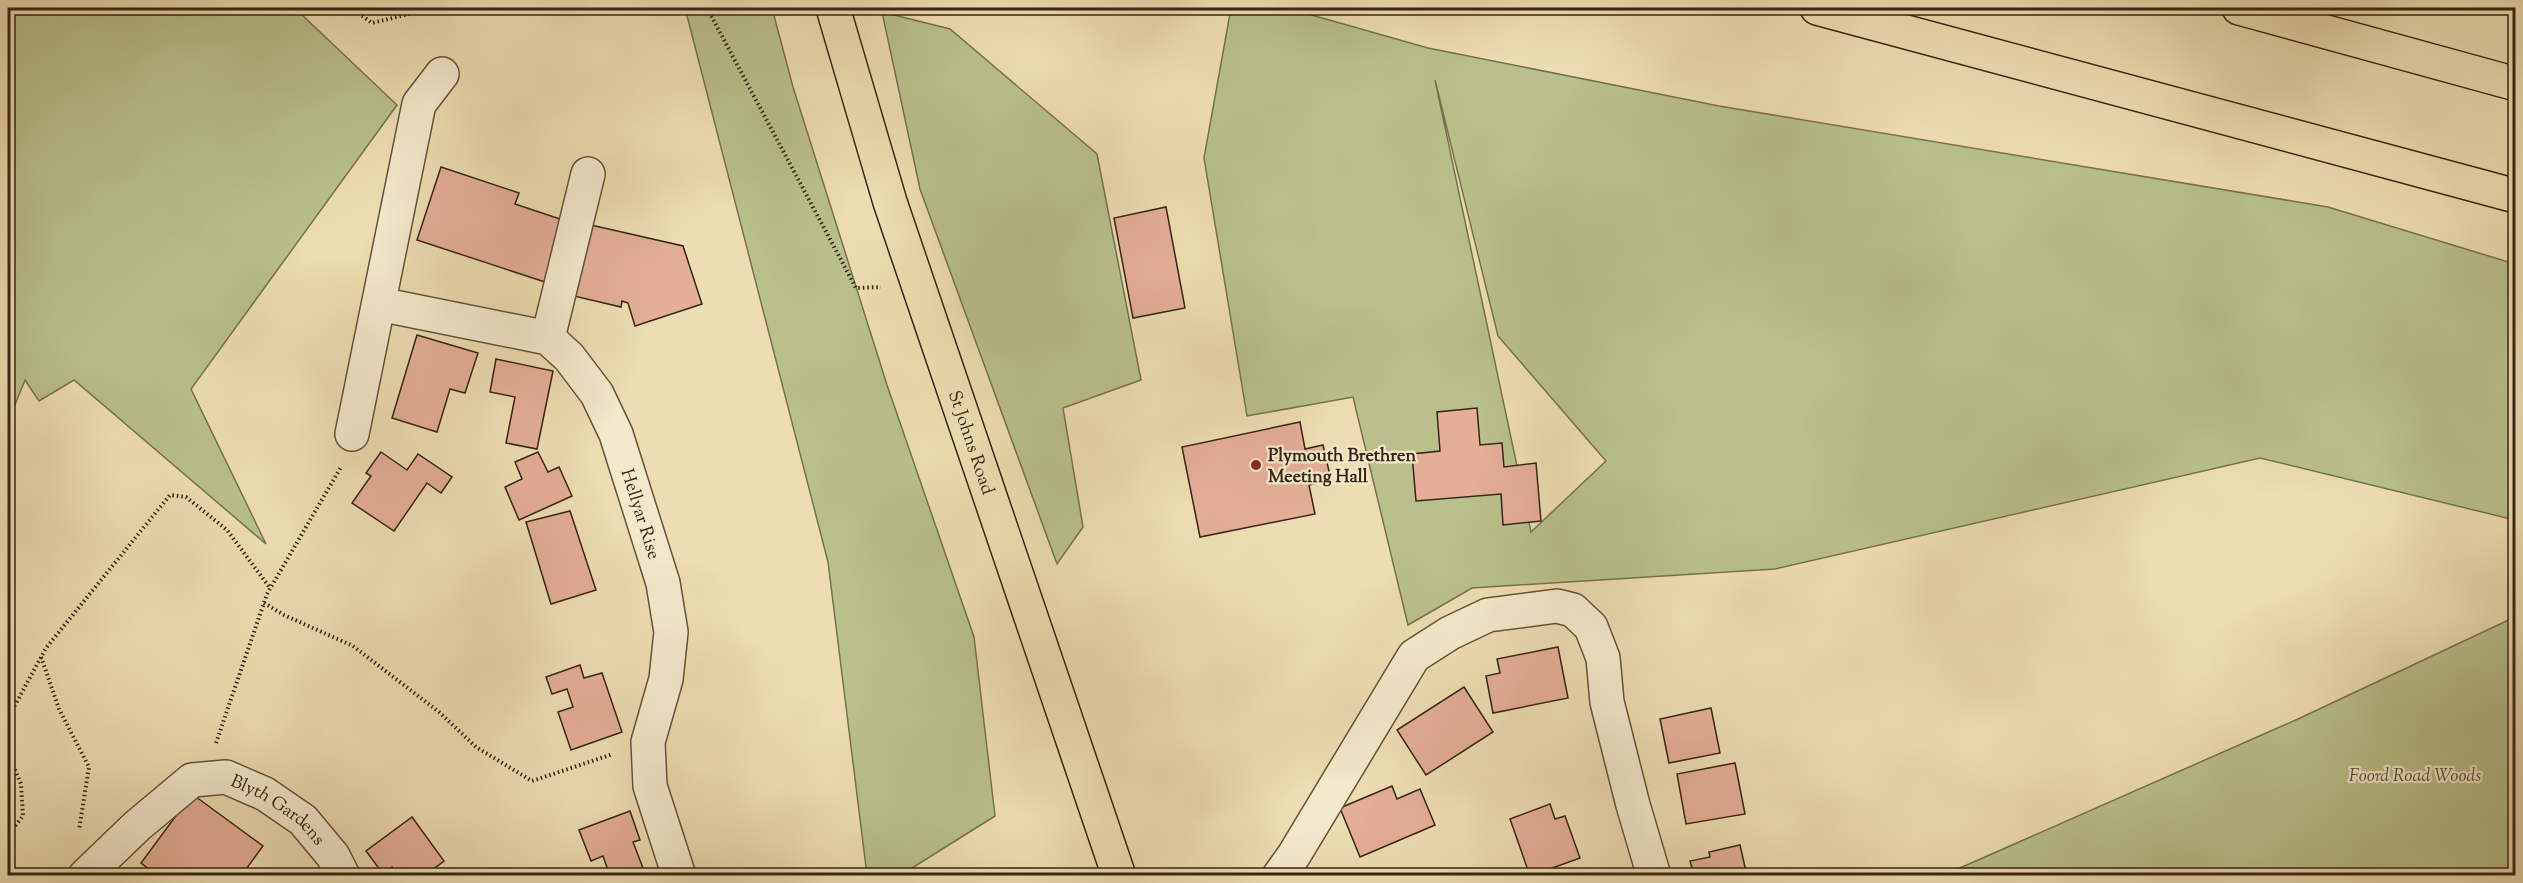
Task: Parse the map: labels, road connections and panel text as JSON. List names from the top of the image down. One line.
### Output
{"streets":{"main road":["St Johns Road"],"street":["Hellyar Rise","Blyth Gardens"]},"parks":["Foord Road Woods"],"places":["Plymouth Brethren Meeting Hall"]}
